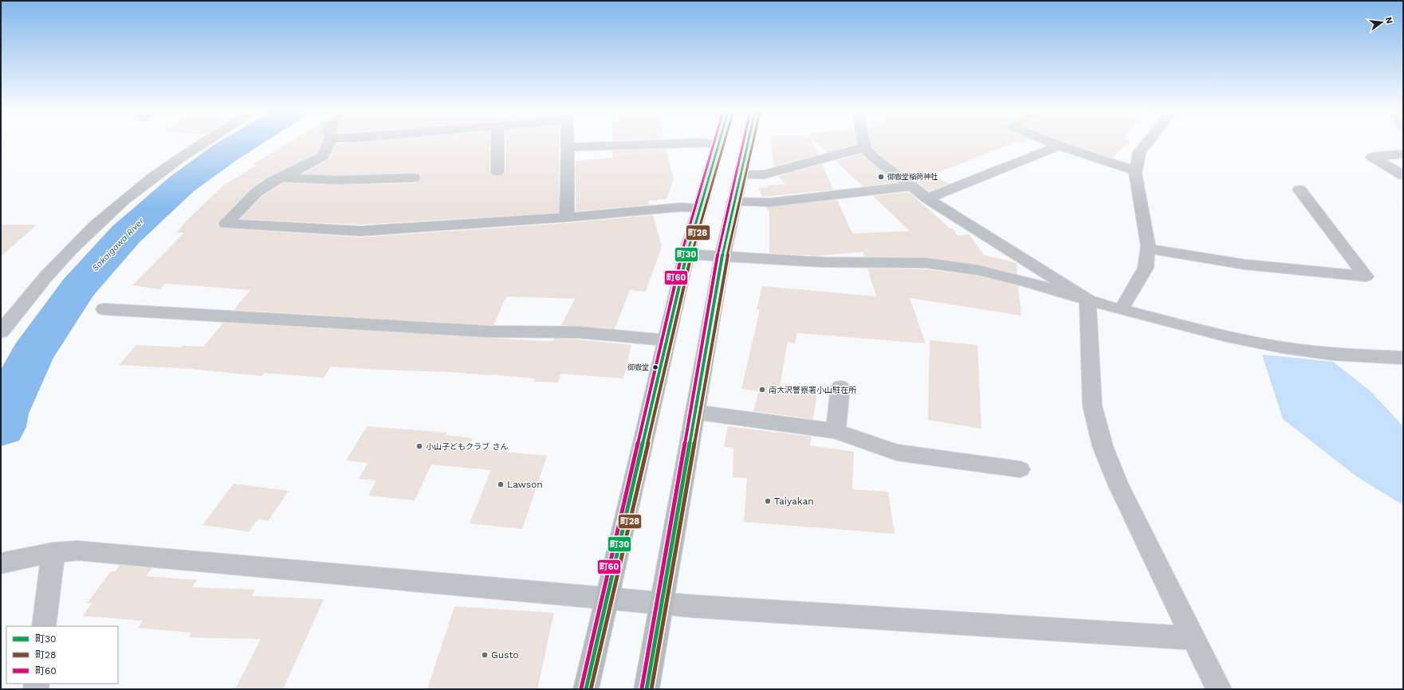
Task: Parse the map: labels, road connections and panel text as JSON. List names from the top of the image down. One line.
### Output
{"water":["Sakaigawa River"],"places":["御嶽堂稲荷神社","御嶽堂","南大沢警察署小山駐在所","小山子どもクラブ さん","Lawson","Taiyakan","Gusto"],"lines":["transit line 町30","transit line 町28","transit line 町60"],"legend":["町30","町28","町60"],"north":"right"}
